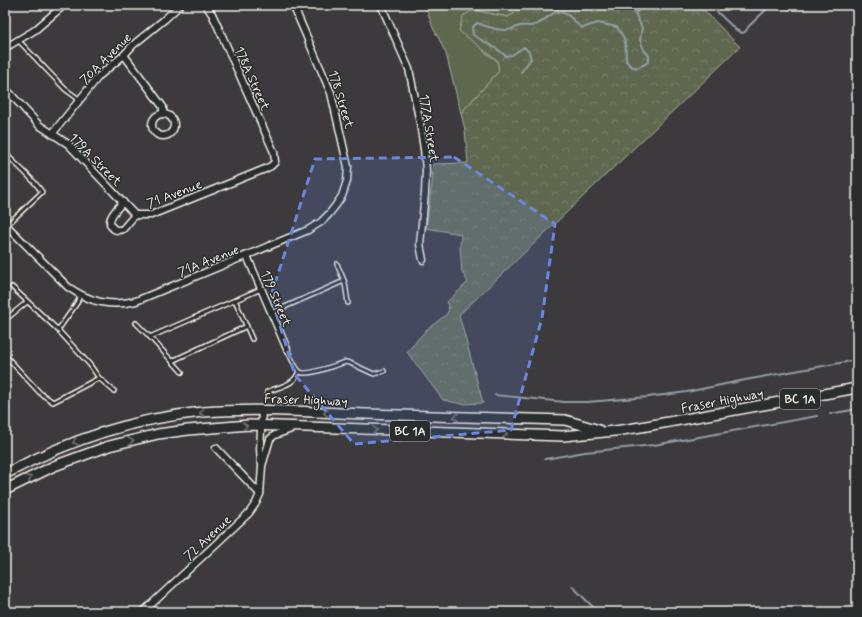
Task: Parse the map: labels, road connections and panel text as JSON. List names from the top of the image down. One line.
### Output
{"streets":{"main road":["Fraser Highway","BC 1A"],"street":["70A Avenue","178A Street","178 Street","177A Street","179A Street","71 Avenue","71A Avenue","179 Street","72 Avenue"]},"crossings":[["70A Avenue","179A Street"],["178A Street","71 Avenue"],["178 Street","71A Avenue"],["179A Street","71 Avenue"],["71A Avenue","179 Street"],["Fraser Highway","72 Avenue"]]}
